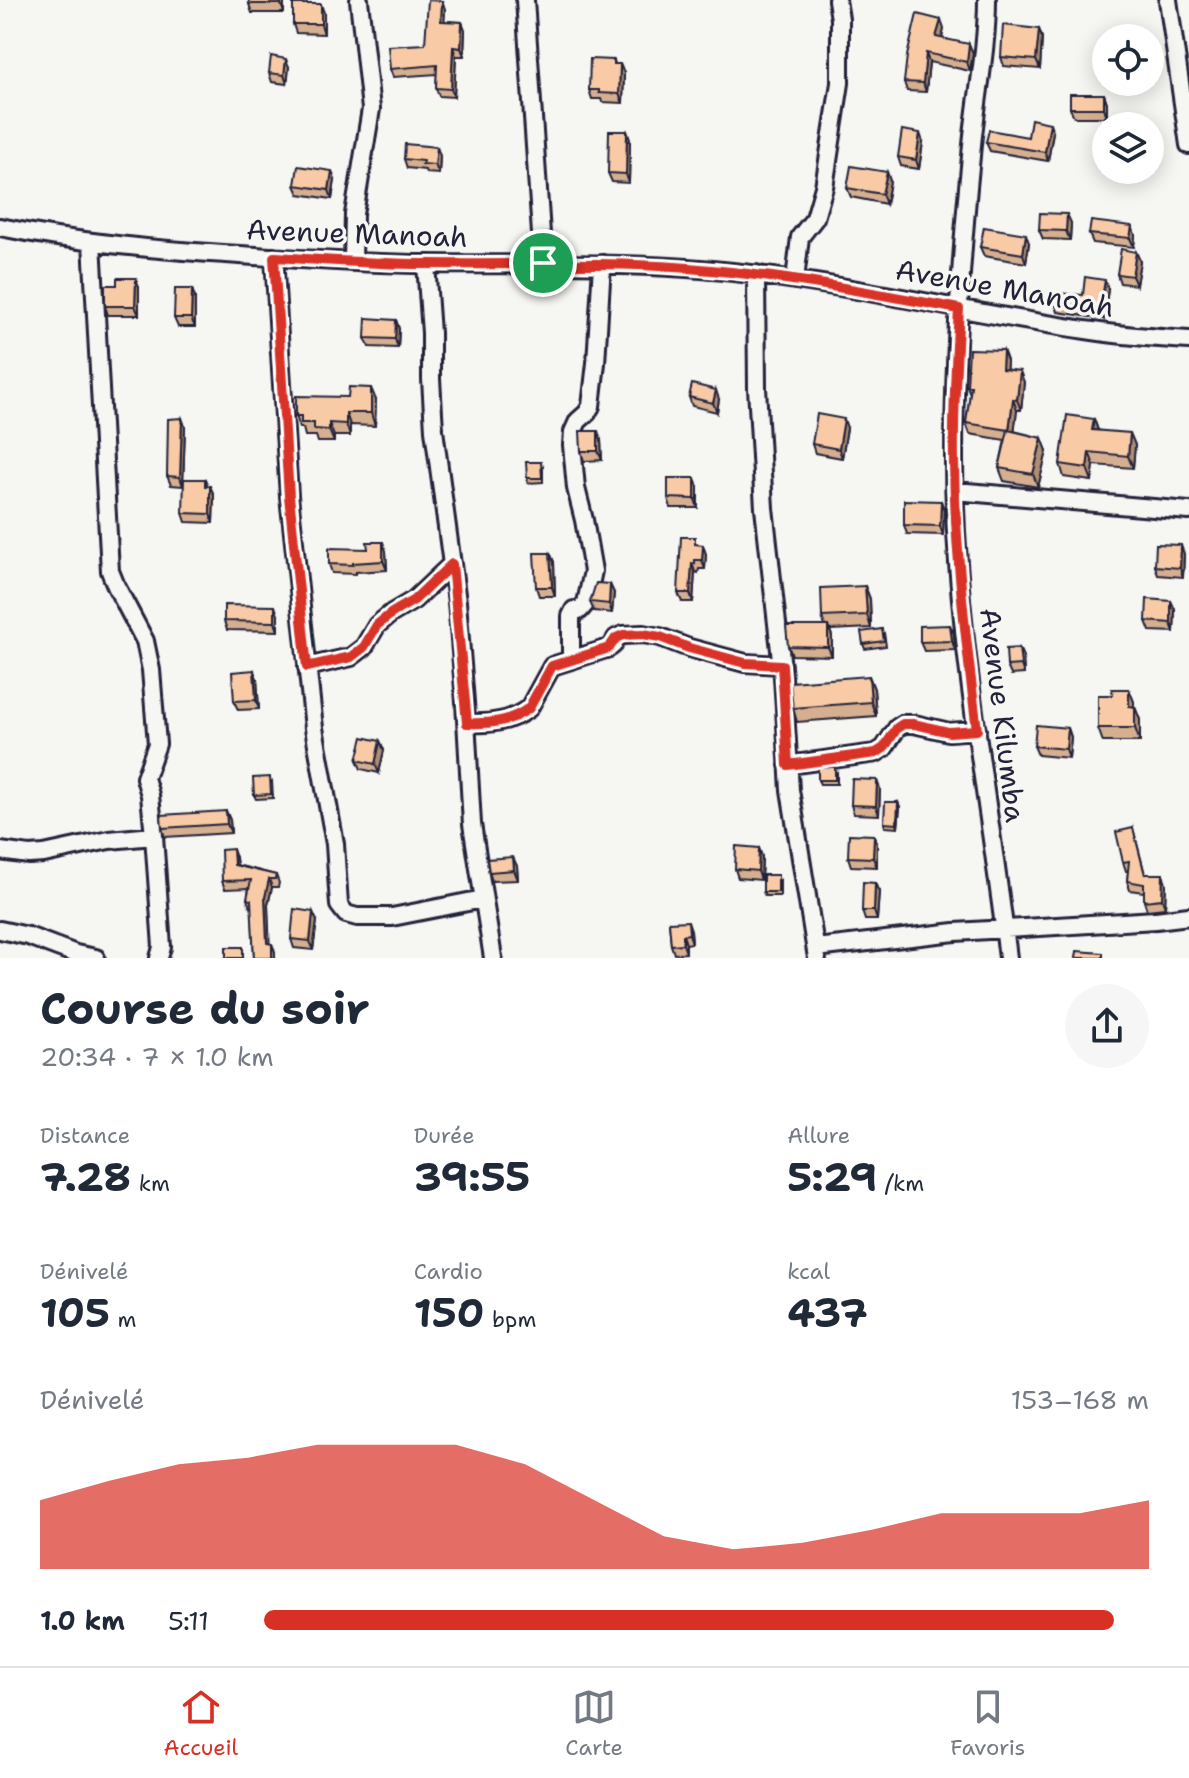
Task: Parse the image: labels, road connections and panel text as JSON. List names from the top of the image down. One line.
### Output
{"streets":{"street":["Avenue Manoah","Avenue Kilumba"]},"crossings":[["Avenue Manoah","Avenue Kilumba"]],"page":{"heading":["Course du soir","20:34 · 7 × 1.0 km"],"stats":[["Distance","7.28 km"],["Durée","39:55"],["Allure","5:29 /km"],["Dénivelé","105 m"],["Cardio","150 bpm"],["kcal","437"]],"chart":["Dénivelé","153–168 m"],"list":[{"name":"1.0 km","note":"5:11"}],"tabs":["Accueil","Carte","Favoris"]}}
